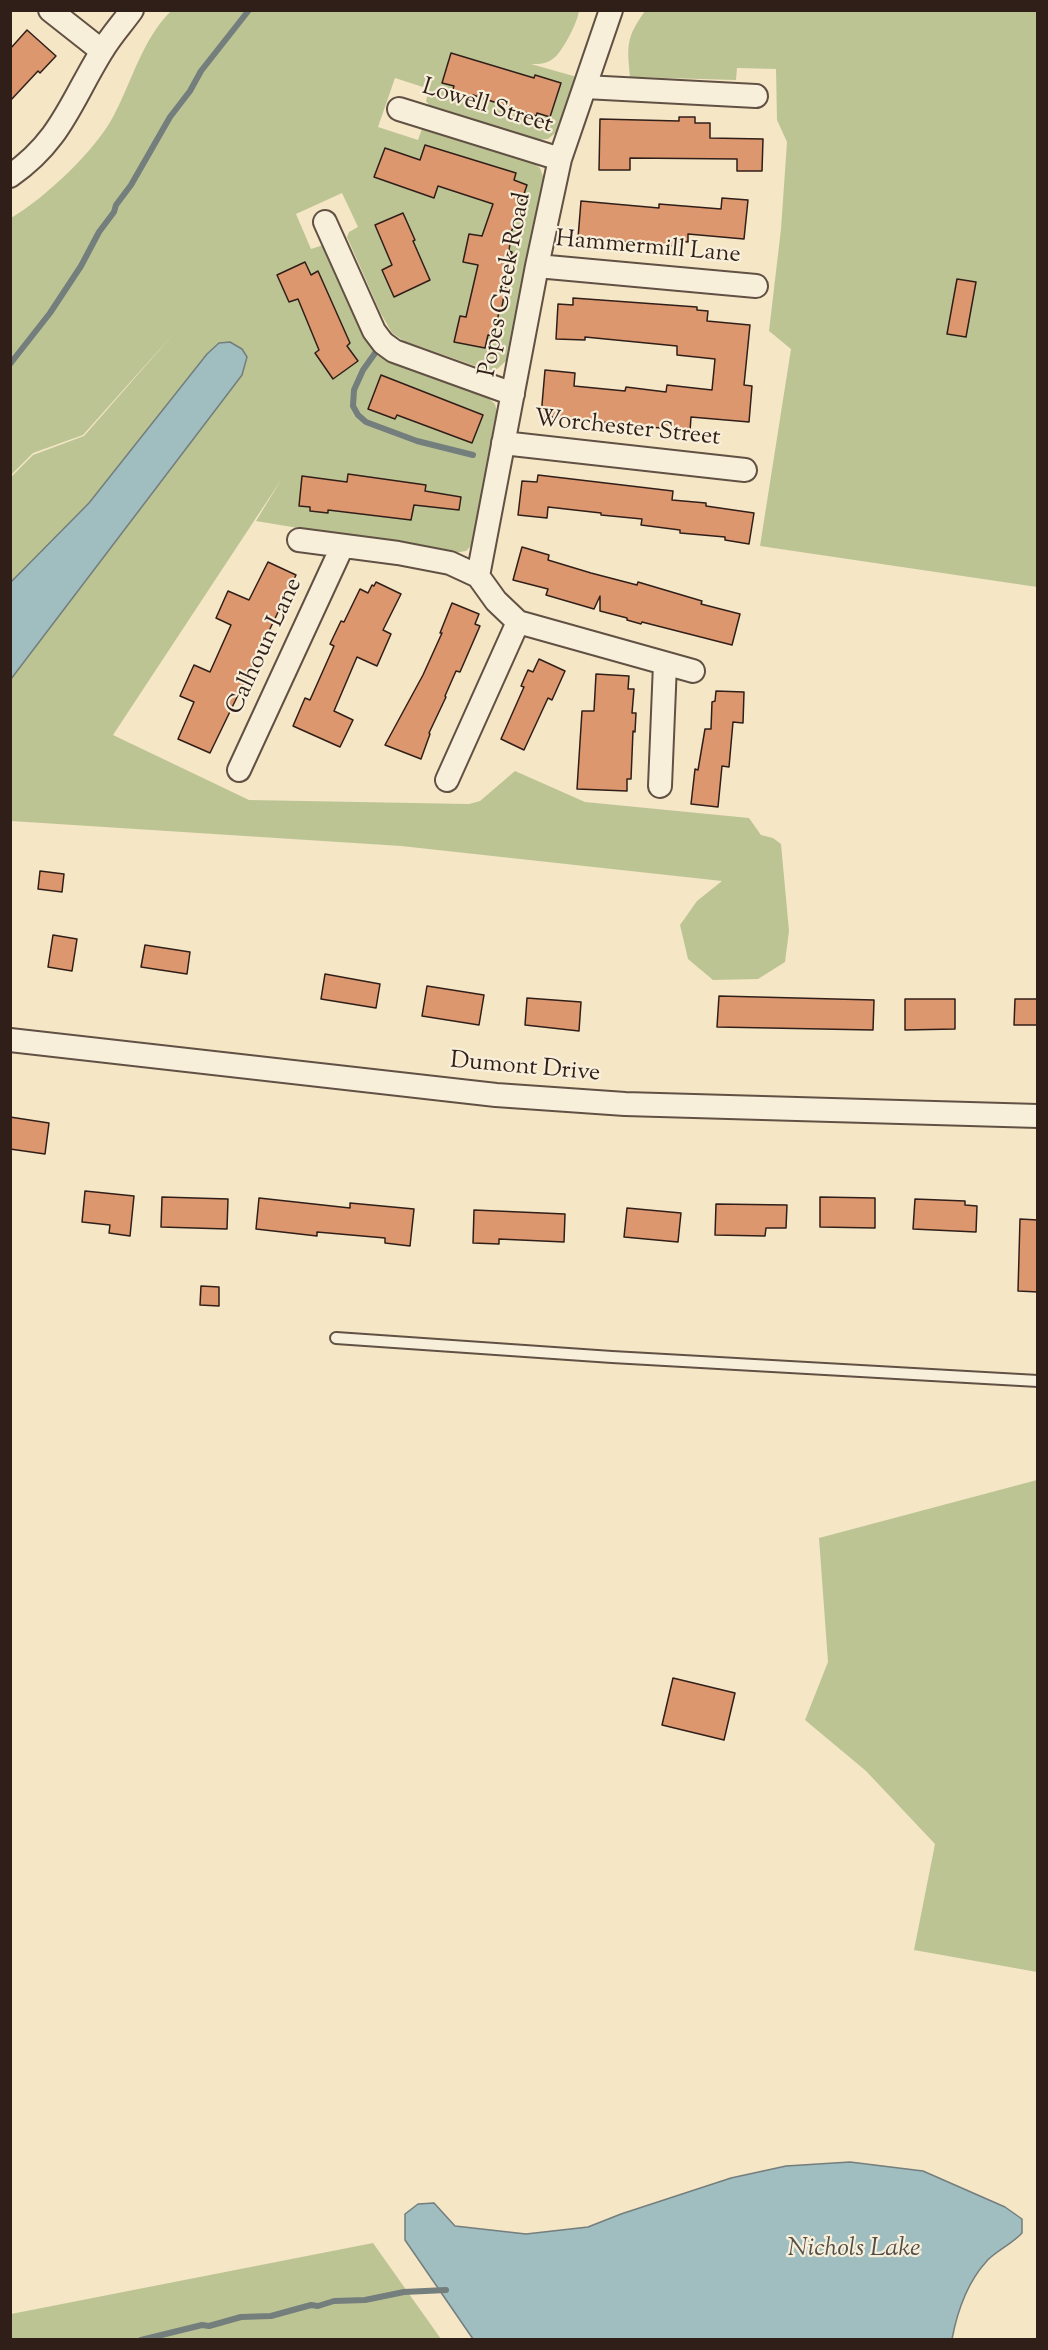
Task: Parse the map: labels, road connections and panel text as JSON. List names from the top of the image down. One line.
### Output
{"streets":{"street":["Lowell Street","Hammermill Lane","Popes Creek Road","Worchester Street","Calhoun Lane","Dumont Drive"]},"crossings":[["Lowell Street","Popes Creek Road"],["Hammermill Lane","Popes Creek Road"],["Popes Creek Road","Worchester Street"]],"water":["Nichols Lake"]}
